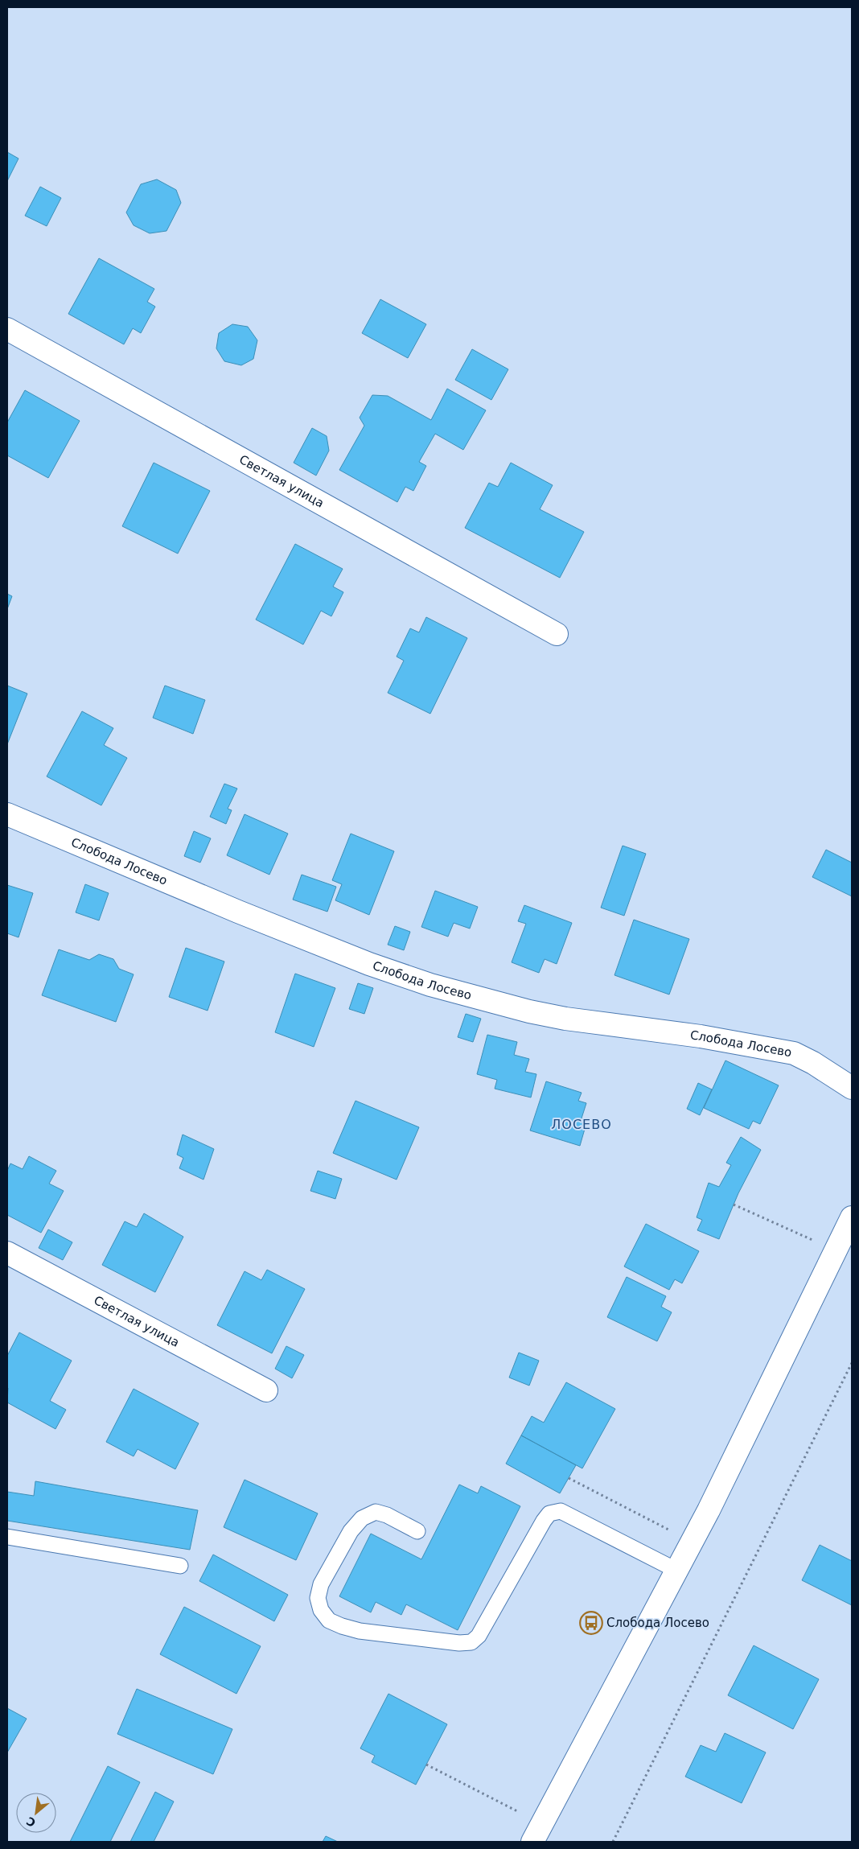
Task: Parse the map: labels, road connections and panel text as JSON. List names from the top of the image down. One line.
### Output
{"streets":{"street":["Светлая улица","Слобода Лосево"]},"districts":["ЛОСЕВО"],"places":{"bus stop":["Слобода Лосево"]},"north":"bottom left"}
